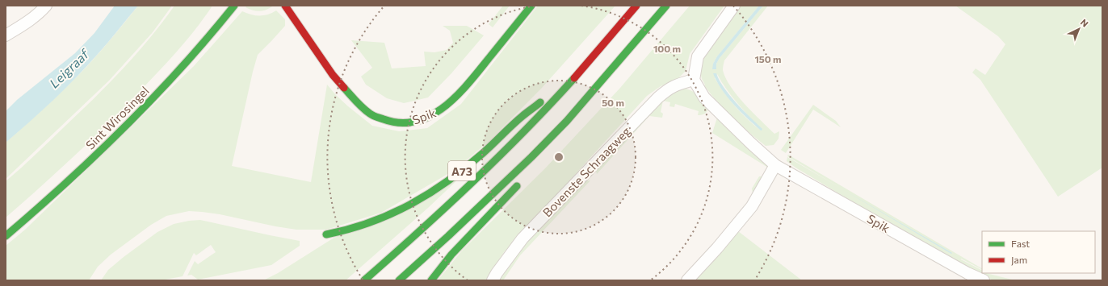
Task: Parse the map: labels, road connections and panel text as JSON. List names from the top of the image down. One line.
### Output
{"streets":{"main road":["Spik","Sint Wirosingel","A73"],"street":["Bovenste Schraagweg"]},"crossings":[["Spik","Bovenste Schraagweg"]],"water":["Leigraaf"],"legend":["Fast","Jam"],"north":"top right","rings":["100 m","150 m","50 m"]}
